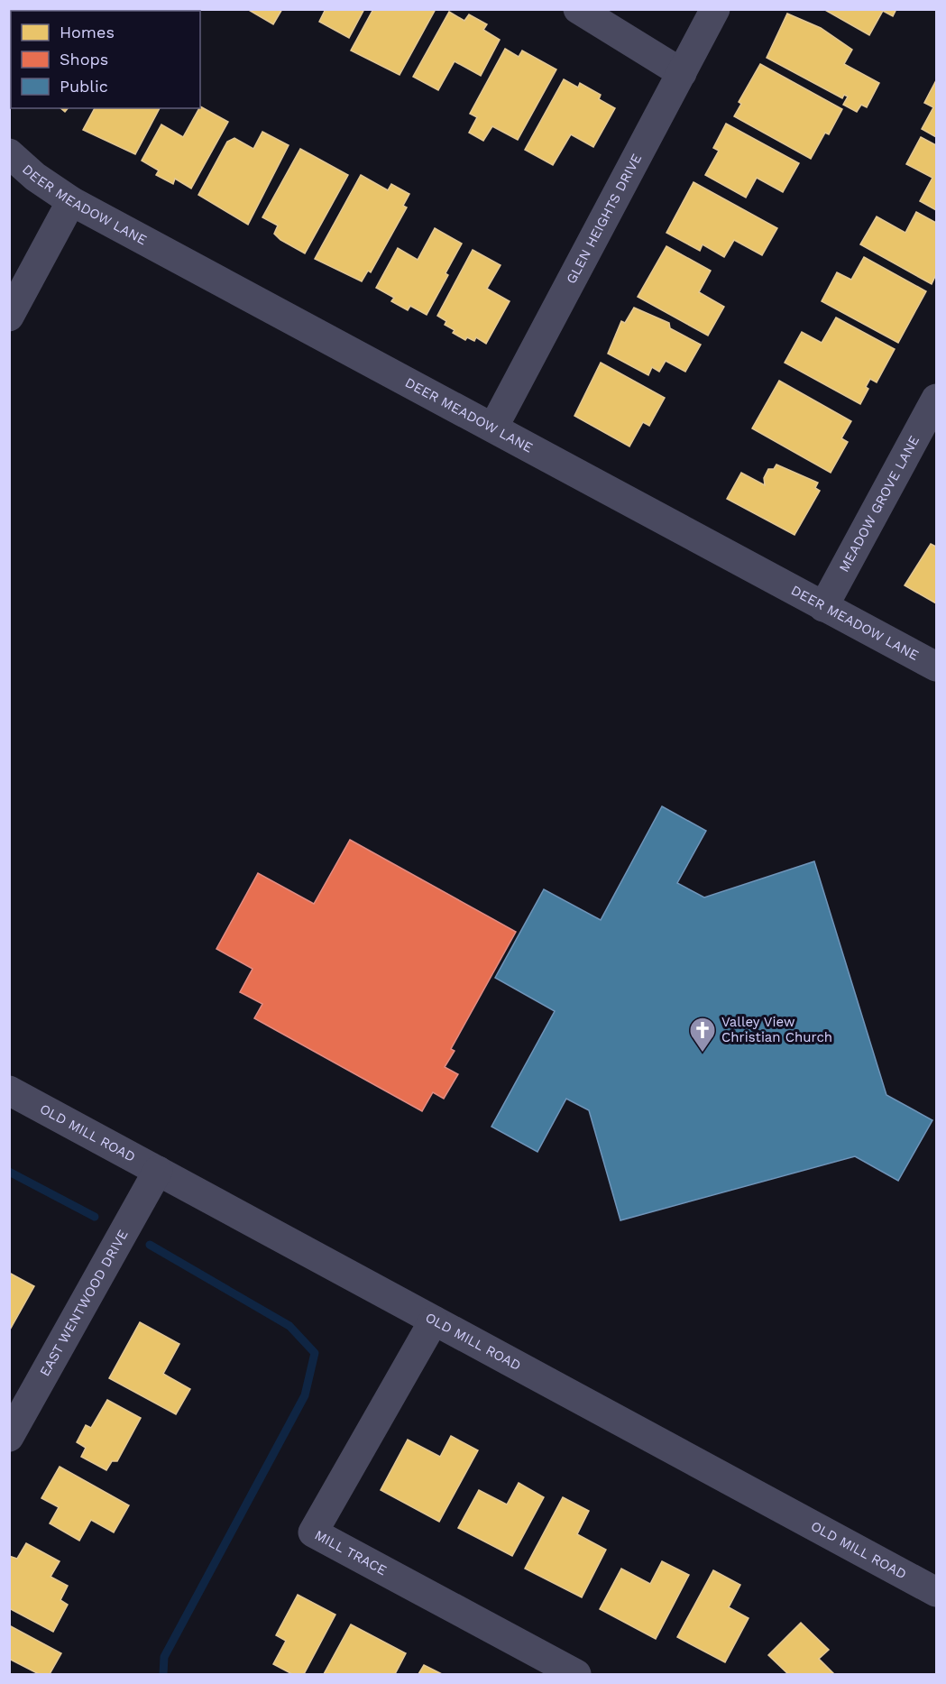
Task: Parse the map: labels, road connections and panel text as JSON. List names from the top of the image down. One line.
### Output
{"streets":{"street":["DEER MEADOW LANE","GLEN HEIGHTS DRIVE","MEADOW GROVE LANE","OLD MILL ROAD","EAST WENTWOOD DRIVE","MILL TRACE"]},"crossings":[["DEER MEADOW LANE","GLEN HEIGHTS DRIVE"],["DEER MEADOW LANE","MEADOW GROVE LANE"],["OLD MILL ROAD","EAST WENTWOOD DRIVE"],["OLD MILL ROAD","MILL TRACE"]],"places":{"church":["Valley View Christian Church"]},"legend":["Homes","Shops","Public"]}
